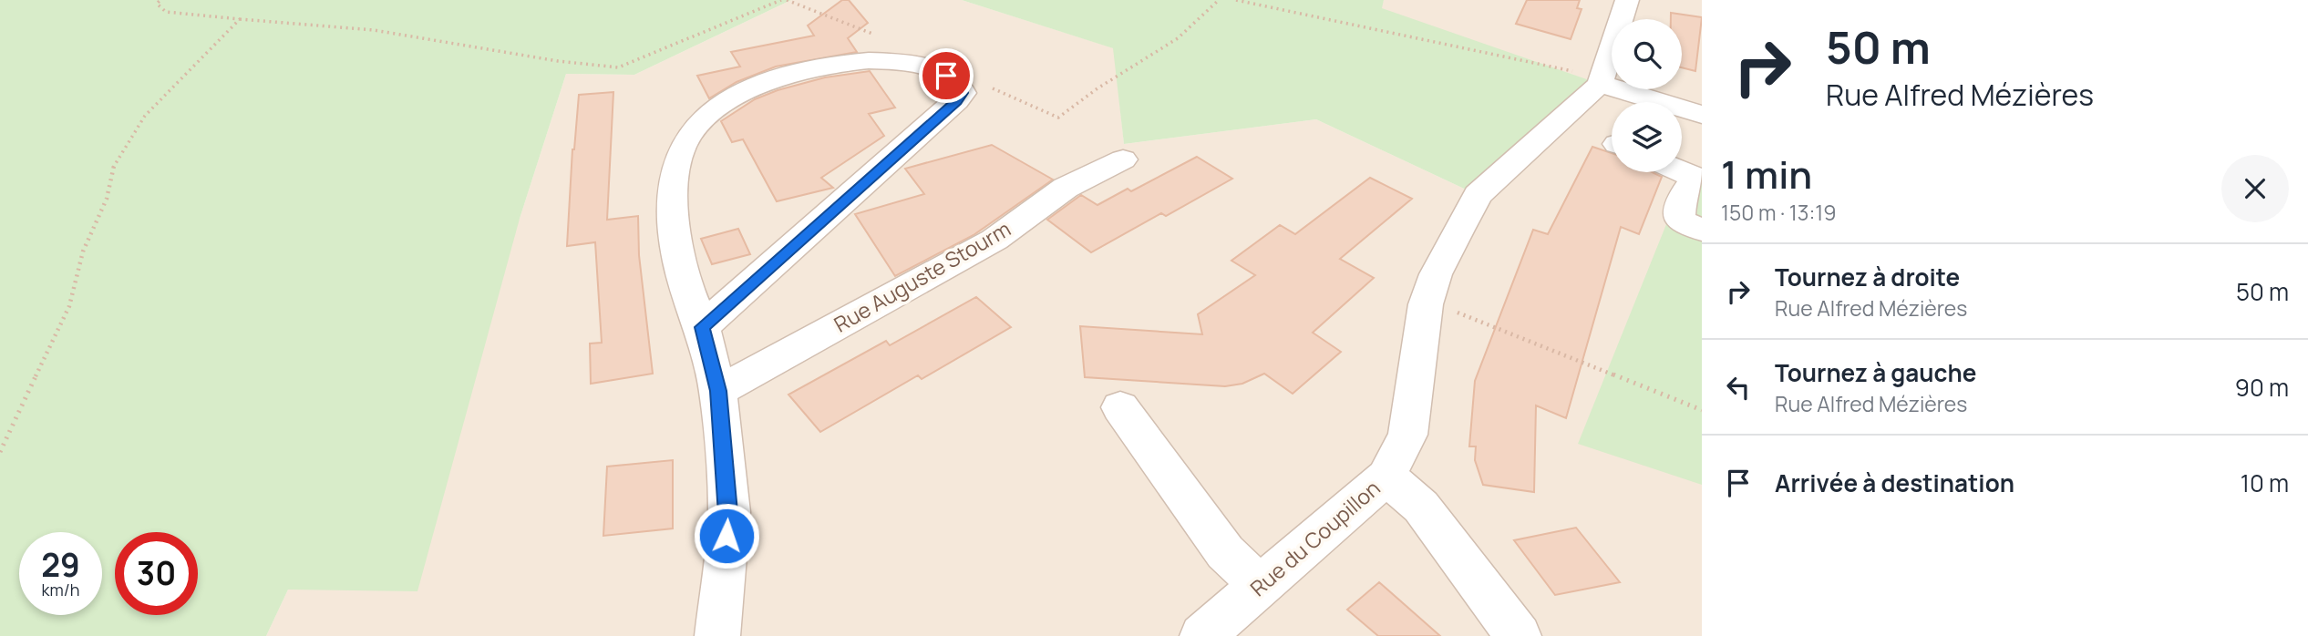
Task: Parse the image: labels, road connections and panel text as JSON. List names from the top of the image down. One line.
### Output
{"streets":{"street":["Rue Auguste Stourm","Rue du Coupillon"]},"page":{"turn":["50 m","Rue Alfred Mézières"],"heading":["1 min","150 m · 13:19"],"list":[{"name":"Tournez à droite","note":"Rue Alfred Mézières","value":"50 m"},{"name":"Tournez à gauche","note":"Rue Alfred Mézières","value":"90 m"},{"name":"Arrivée à destination","value":"10 m"}],"speed":"29 km/h","limit":"30"}}
